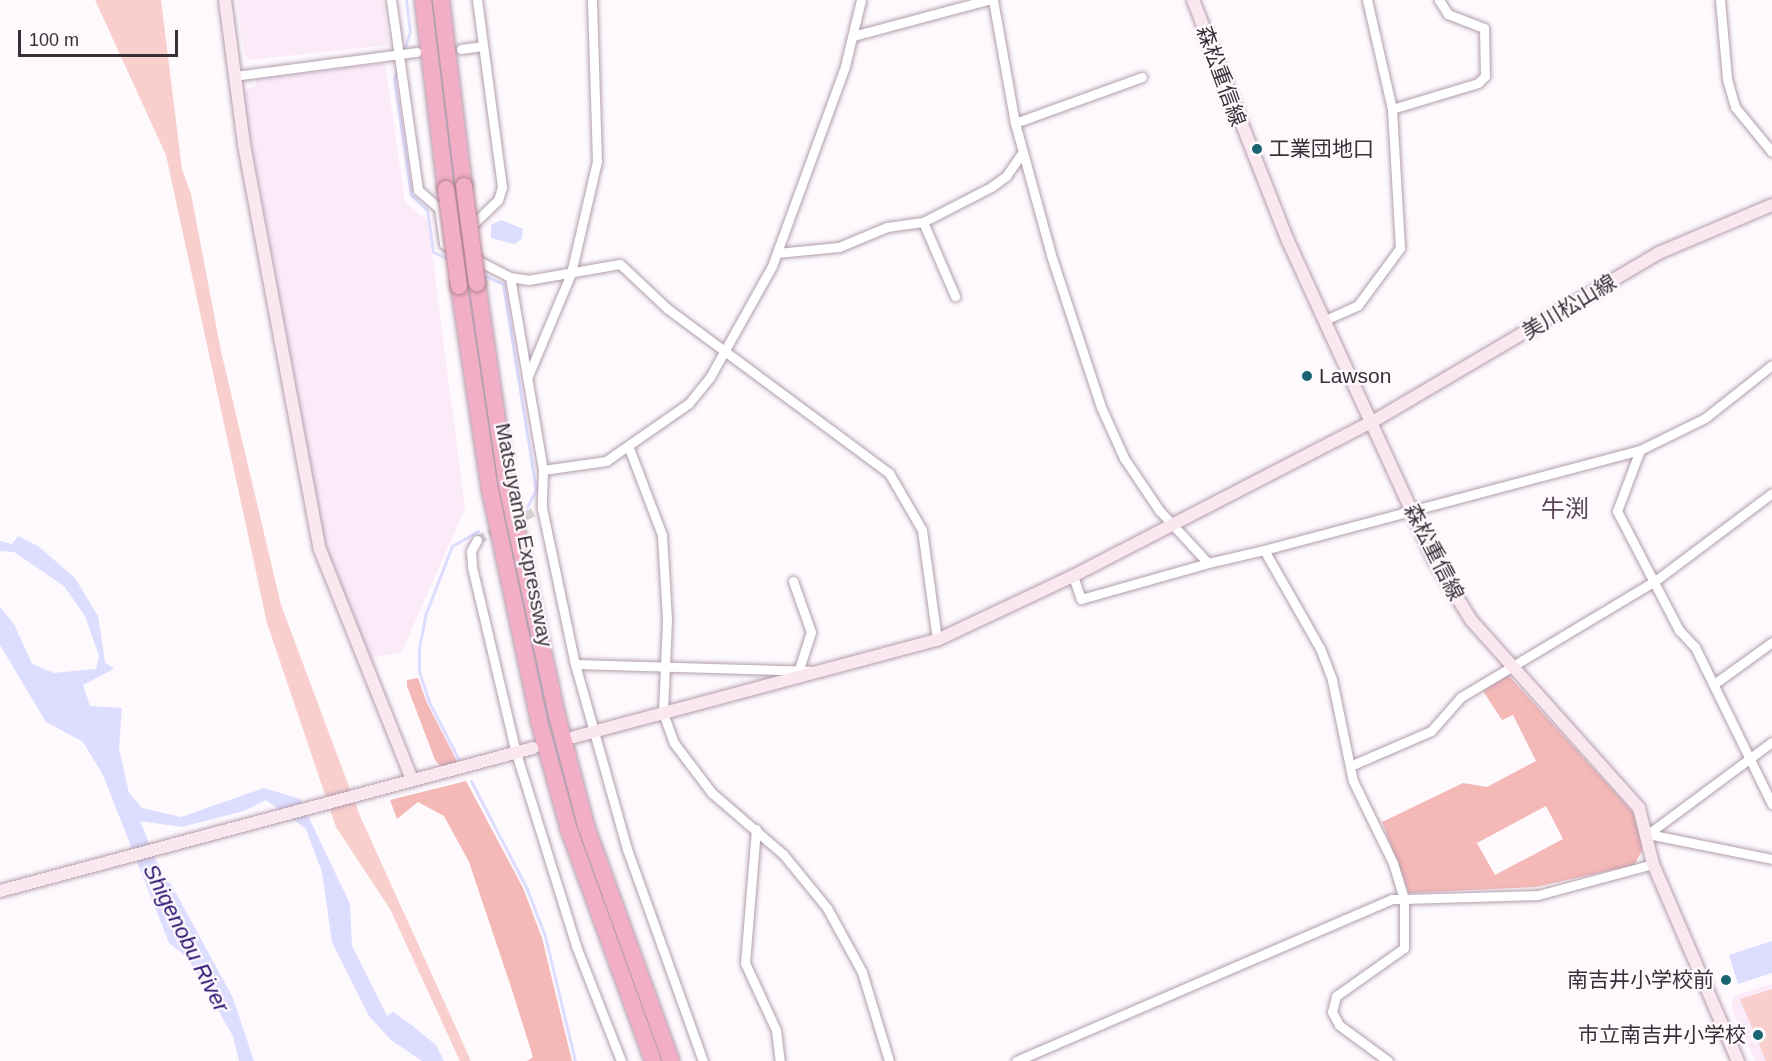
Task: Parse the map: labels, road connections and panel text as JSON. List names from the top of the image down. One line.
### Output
{"streets":{"highway":["Matsuyama Expressway"],"street":["森松重信線","美川松山線"]},"crossings":[["森松重信線","美川松山線"]],"districts":["牛渕"],"water":["Shigenobu River"],"places":["工業団地口","Lawson","南吉井小学校前","市立南吉井小学校"],"scale_bar":"100 m"}
